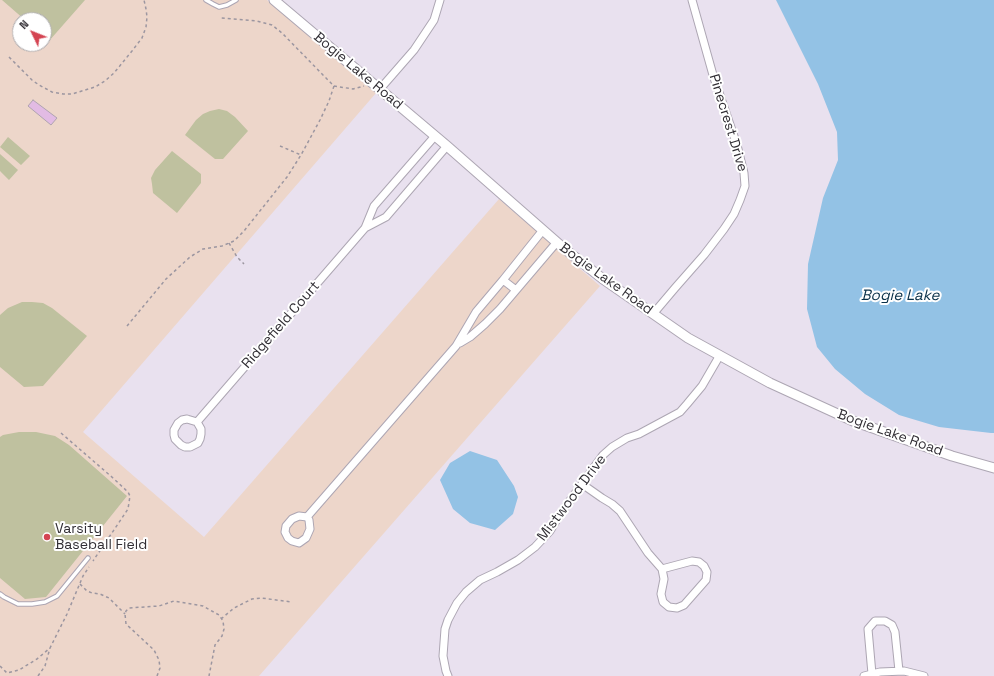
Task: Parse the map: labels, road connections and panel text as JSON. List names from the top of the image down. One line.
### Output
{"streets":{"main road":["Bogie Lake Road"],"street":["Pinecrest Drive","Ridgefield Court","Mistwood Drive"]},"crossings":[["Bogie Lake Road","Pinecrest Drive"],["Bogie Lake Road","Ridgefield Court"],["Bogie Lake Road","Mistwood Drive"]],"water":["Bogie Lake"],"places":["Varsity Baseball Field"],"north":"top left"}
